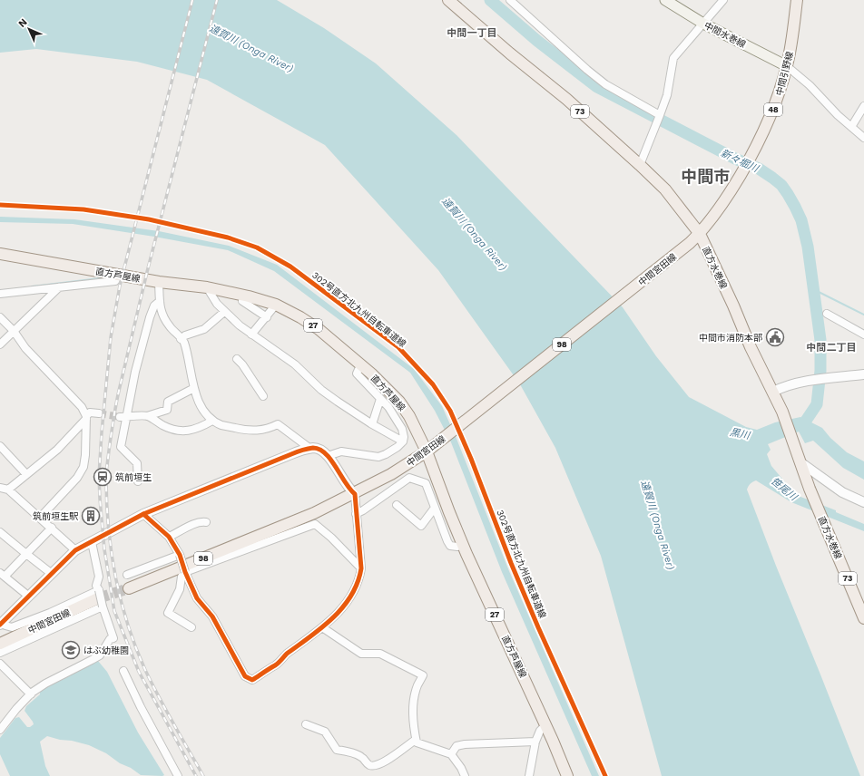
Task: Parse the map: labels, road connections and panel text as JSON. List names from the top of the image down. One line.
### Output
{"streets":{"main road":["中間水巻線","中間引野線","48","73","直方水巻線","中間宮田線","直方芦屋線","27","98"],"cycle path":["302号直方北九州自転車道線"]},"crossings":[["中間水巻線","中間引野線"],["中間引野線","直方水巻線"],["中間引野線","中間宮田線"],["直方水巻線","中間宮田線"],["中間宮田線","直方芦屋線"]],"districts":["中間一丁目","中間市","中間二丁目"],"water":["遠賀川 (Onga River)","新々堀川","黒川","笹尾川"],"places":{"public building":["中間市消防本部"],"station":["筑前垣生"],"building":["筑前垣生駅"],"school or university":["はぶ幼稚園"]},"north":"top left"}
